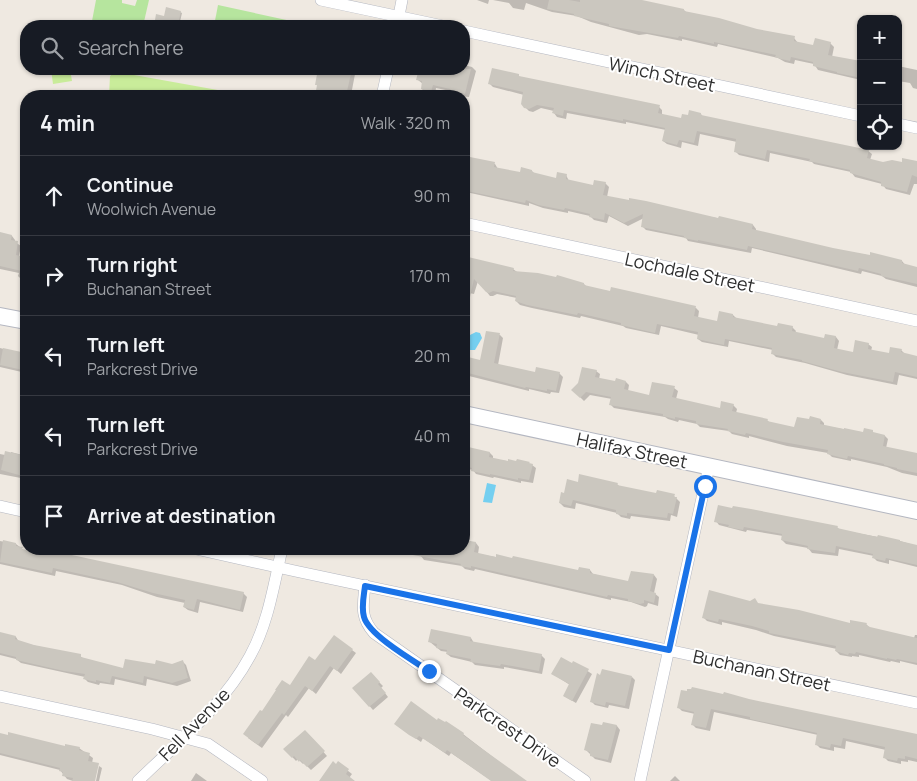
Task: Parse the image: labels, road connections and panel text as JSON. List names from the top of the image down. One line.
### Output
{"streets":{"street":["Winch Street","Lochdale Street","Halifax Street","Buchanan Street","Fell Avenue","Parkcrest Drive"]},"crossings":[["Buchanan Street","Fell Avenue"],["Buchanan Street","Parkcrest Drive"]],"page":{"map_buttons":["+","−"],"search":"Search here","heading":["4 min","Walk · 320 m"],"list":[["Continue","Woolwich Avenue","90 m"],["Turn right","Buchanan Street","170 m"],["Turn left","Parkcrest Drive","20 m"],["Turn left","Parkcrest Drive","40 m"],"Arrive at destination"]}}
